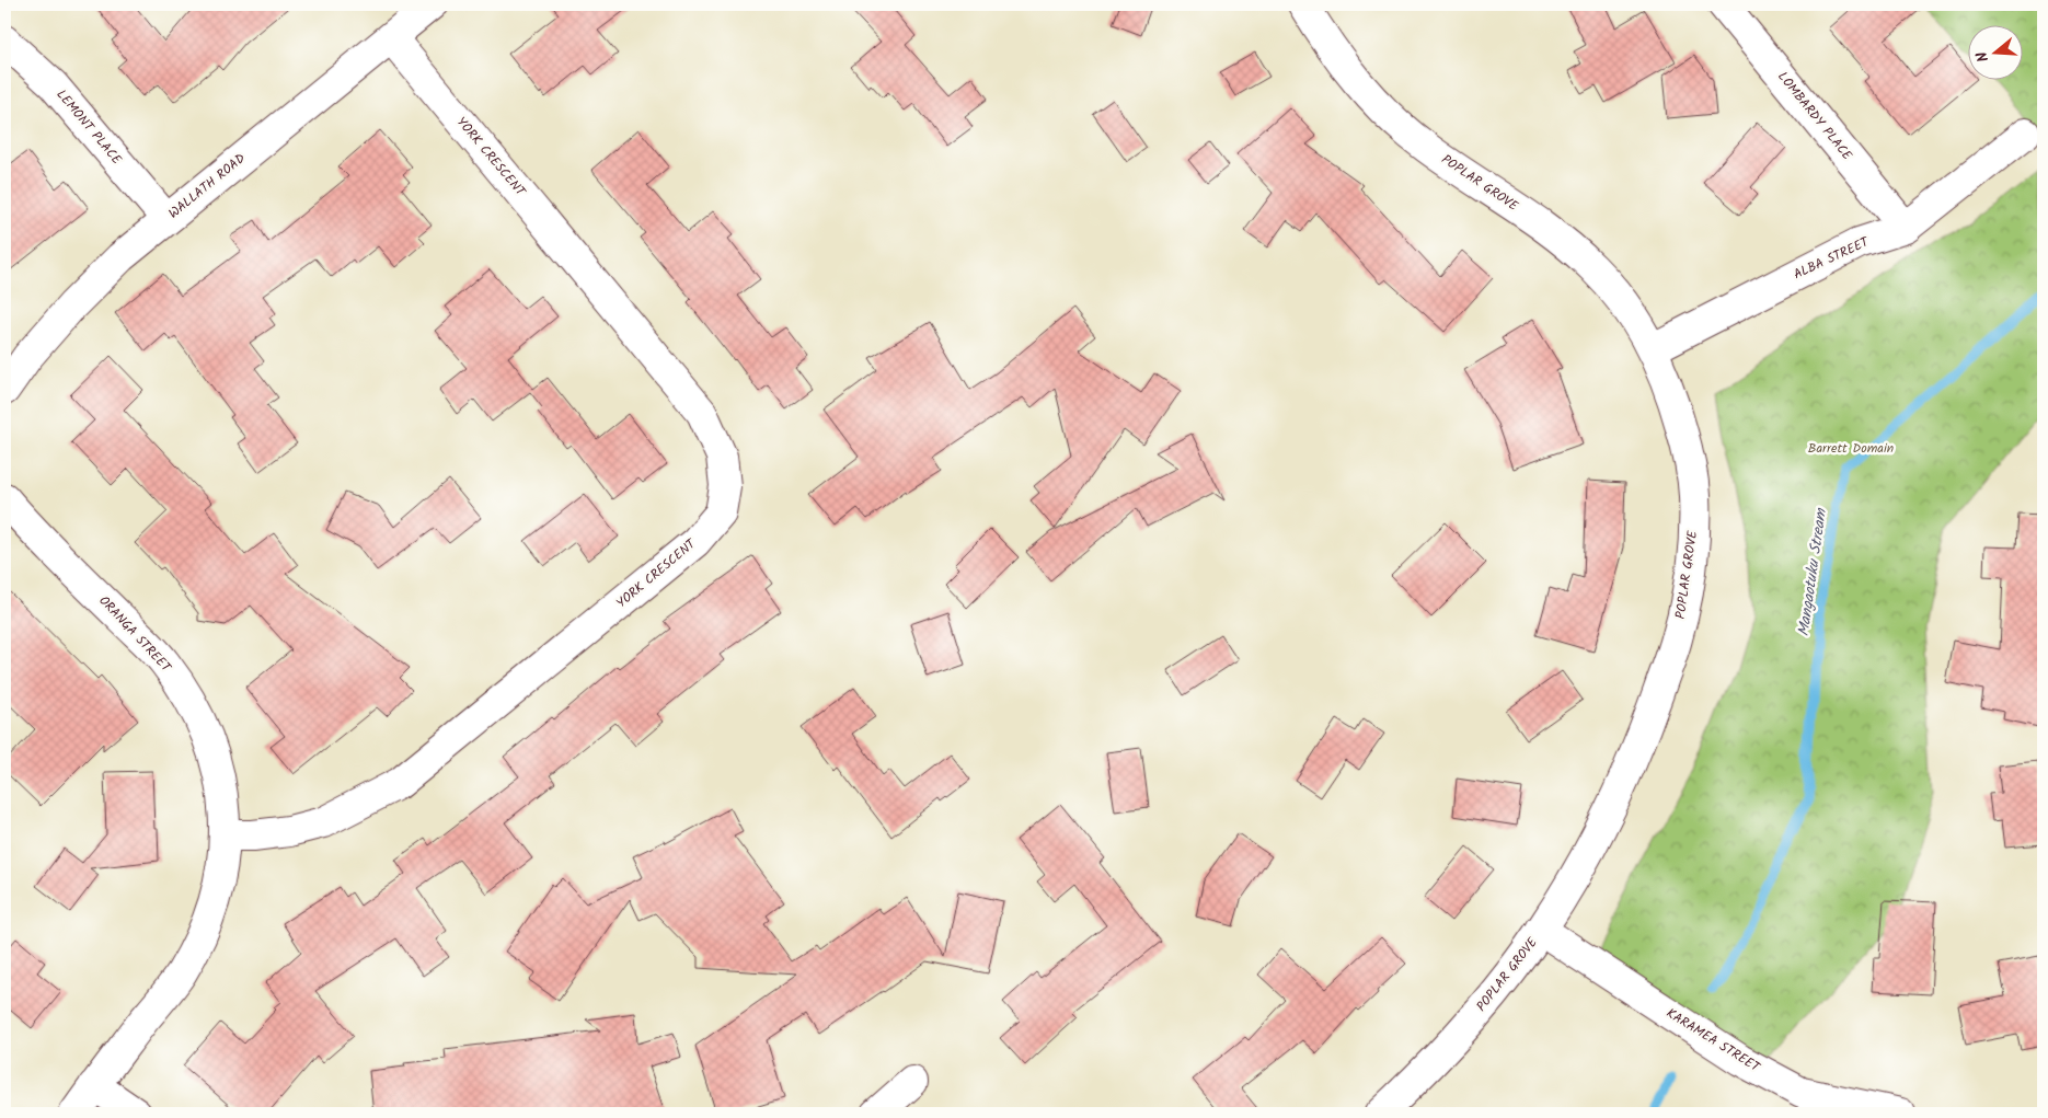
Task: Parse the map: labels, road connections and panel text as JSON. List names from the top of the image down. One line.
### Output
{"streets":{"street":["LOMBARDY PLACE","LEMONT PLACE","YORK CRESCENT","POPLAR GROVE","WALLATH ROAD","ALBA STREET","ORANGA STREET","KARAMEA STREET"]},"crossings":[["LOMBARDY PLACE","ALBA STREET"],["LEMONT PLACE","WALLATH ROAD"],["YORK CRESCENT","WALLATH ROAD"],["YORK CRESCENT","ORANGA STREET"],["POPLAR GROVE","ALBA STREET"],["POPLAR GROVE","KARAMEA STREET"]],"water":["Mangaotuku Stream"],"parks":["Barrett Domain"],"north":"left"}
